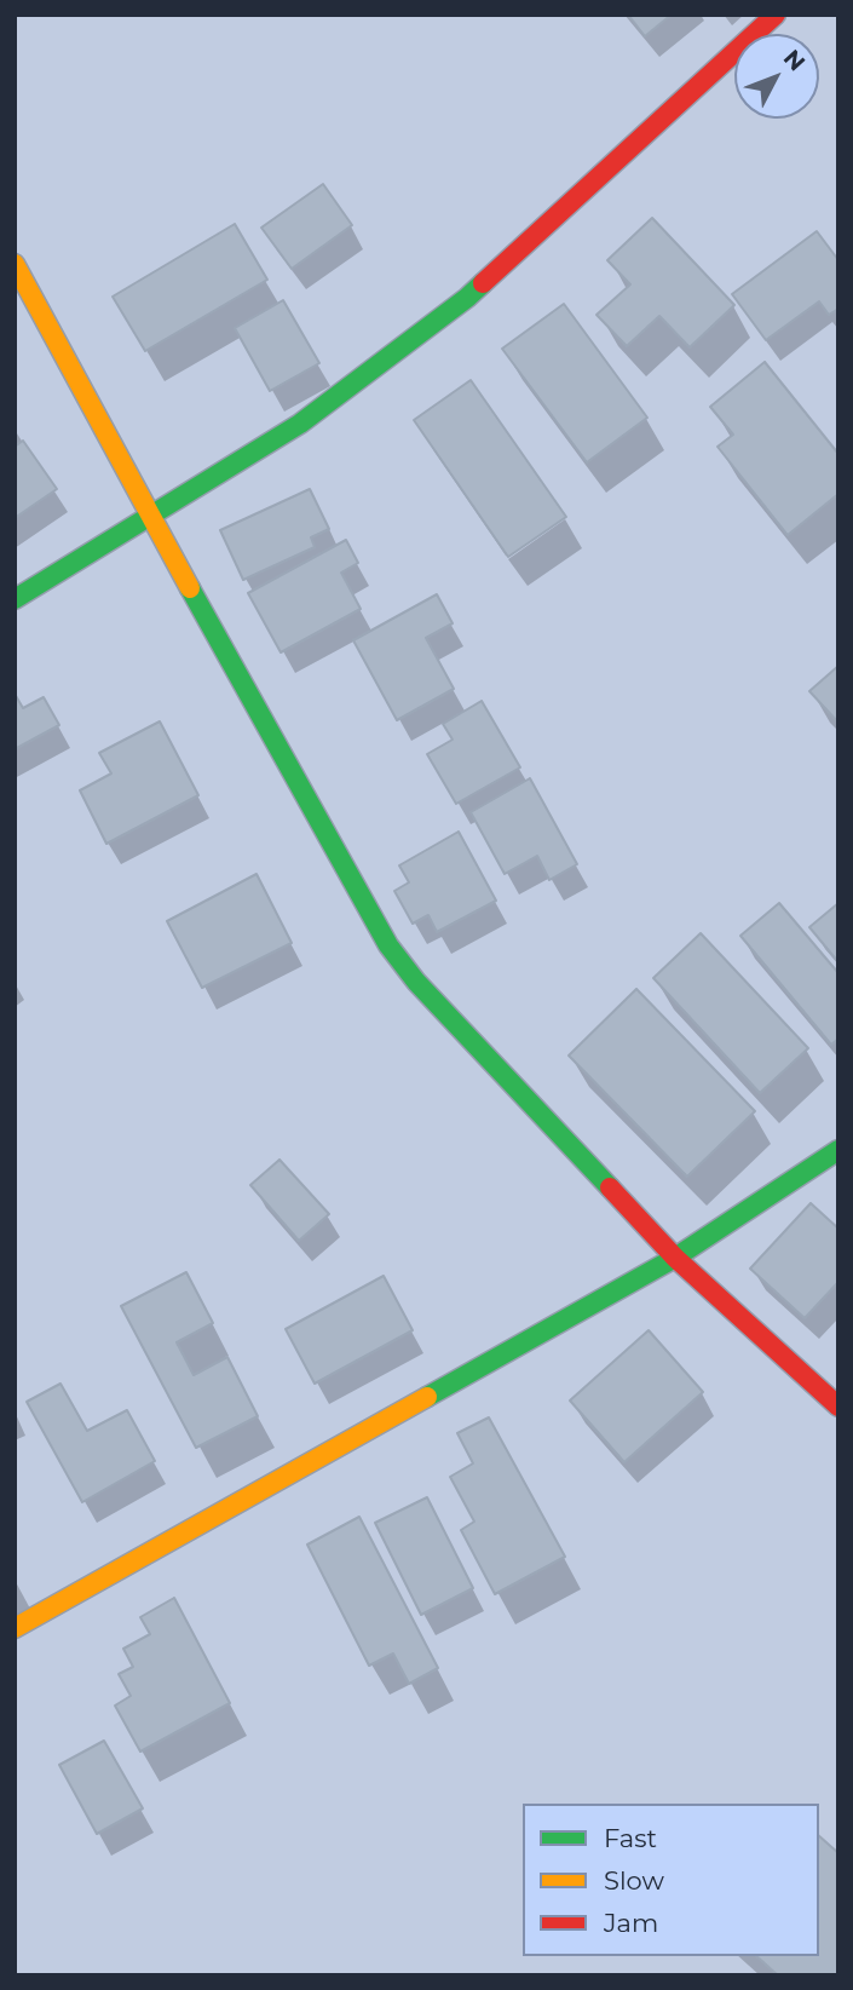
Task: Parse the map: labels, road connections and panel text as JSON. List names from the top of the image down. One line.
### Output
{"legend":["Fast","Slow","Jam"],"north":"top right"}
